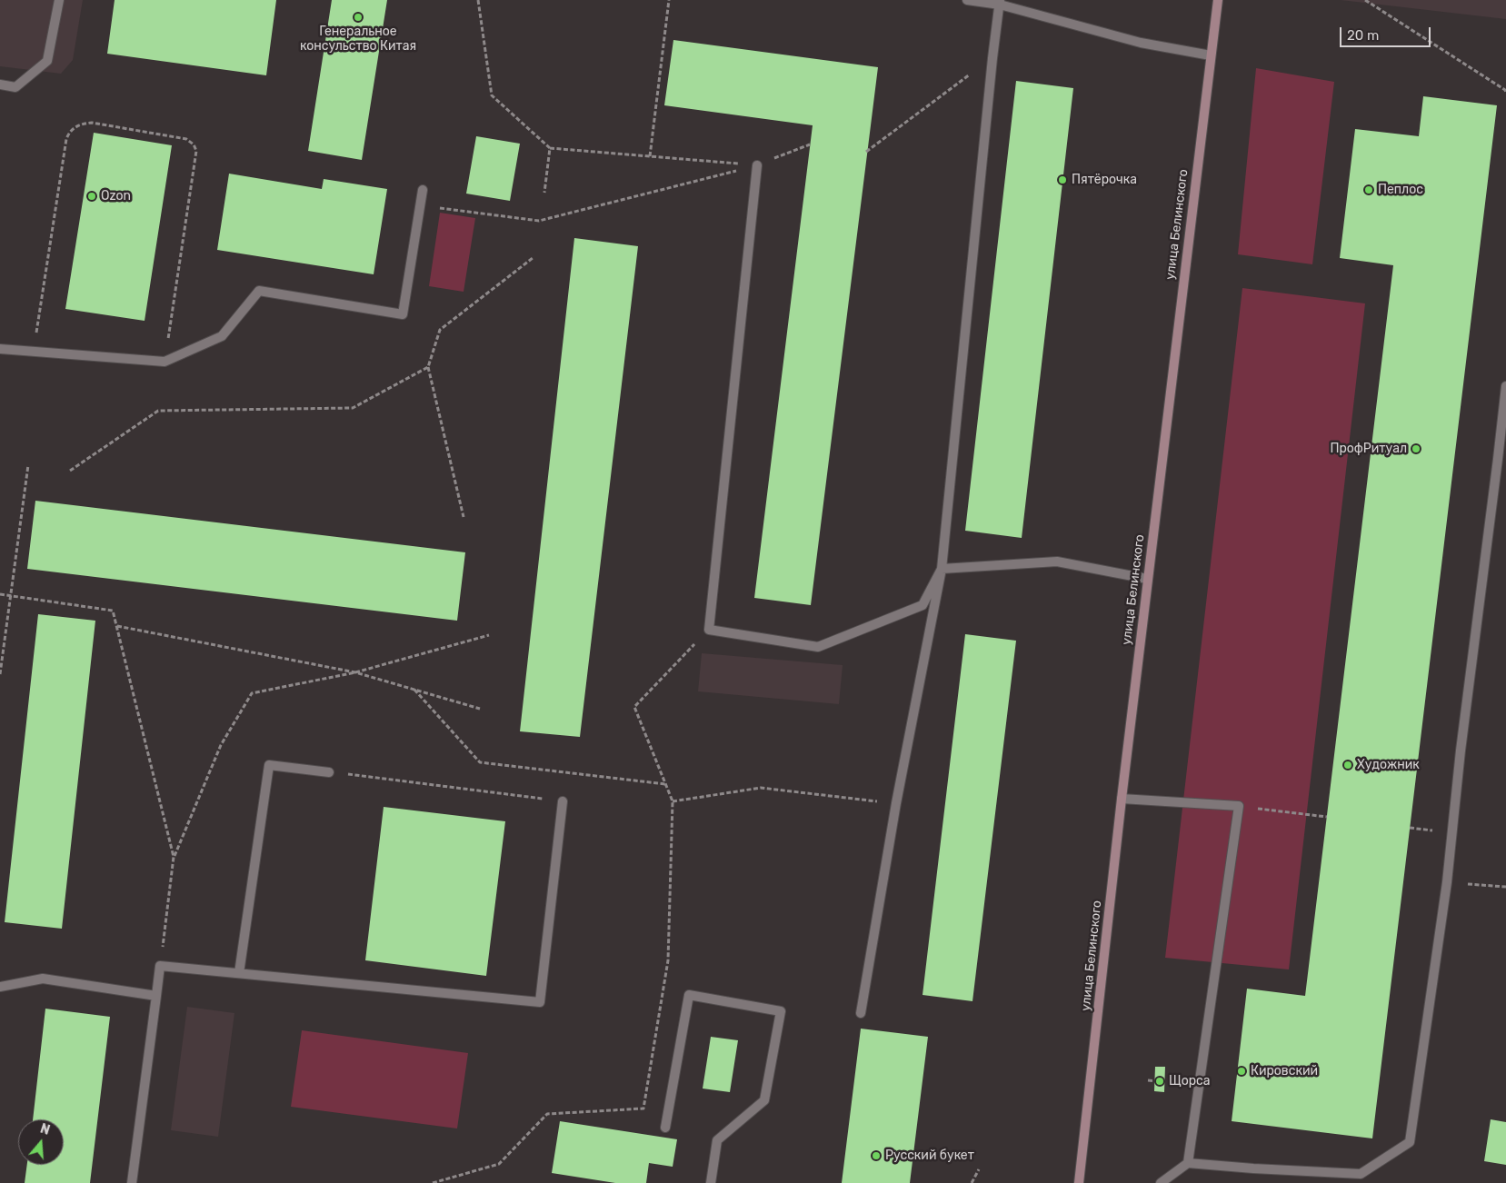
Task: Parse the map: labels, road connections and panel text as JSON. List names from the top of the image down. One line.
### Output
{"streets":{"main road":["улица Белинского"]},"places":["Генеральное консульство Китая","Пятёрочка","Пеплос","Ozon","ПрофРитуал","Художник","Кировский","Щорса","Русский букет"],"scale_bar":"20 m","north":"top"}
